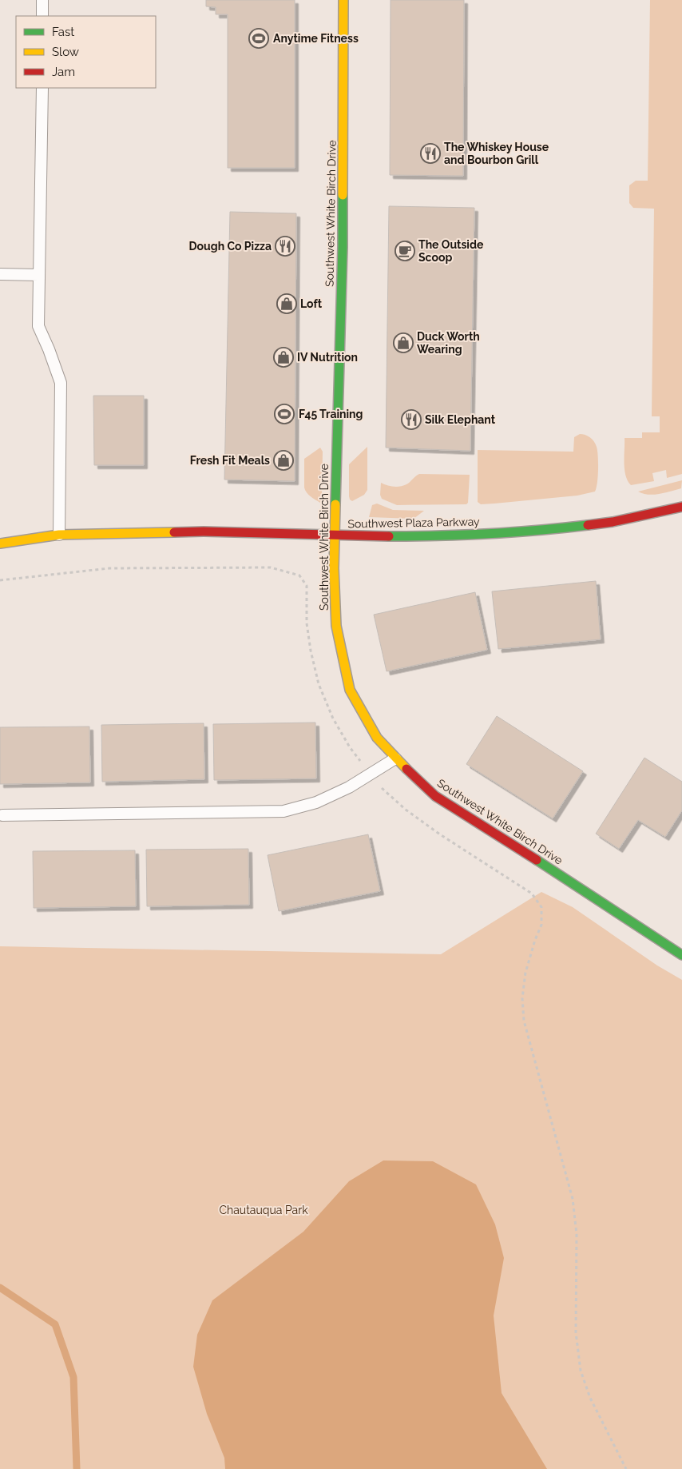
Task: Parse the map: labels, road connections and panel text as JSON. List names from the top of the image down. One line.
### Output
{"streets":{"street":["Southwest White Birch Drive","Southwest Plaza Parkway"]},"crossings":[["Southwest White Birch Drive","Southwest Plaza Parkway"]],"parks":["Chautauqua Park"],"places":{"sports":["Anytime Fitness","F45 Training"],"restaurant":["The Whiskey House and Bourbon Grill","Dough Co Pizza","Silk Elephant"],"cafe":["The Outside Scoop"],"shop":["Loft","Duck Worth Wearing","IV Nutrition","Fresh Fit Meals"]},"legend":["Fast","Slow","Jam"]}
